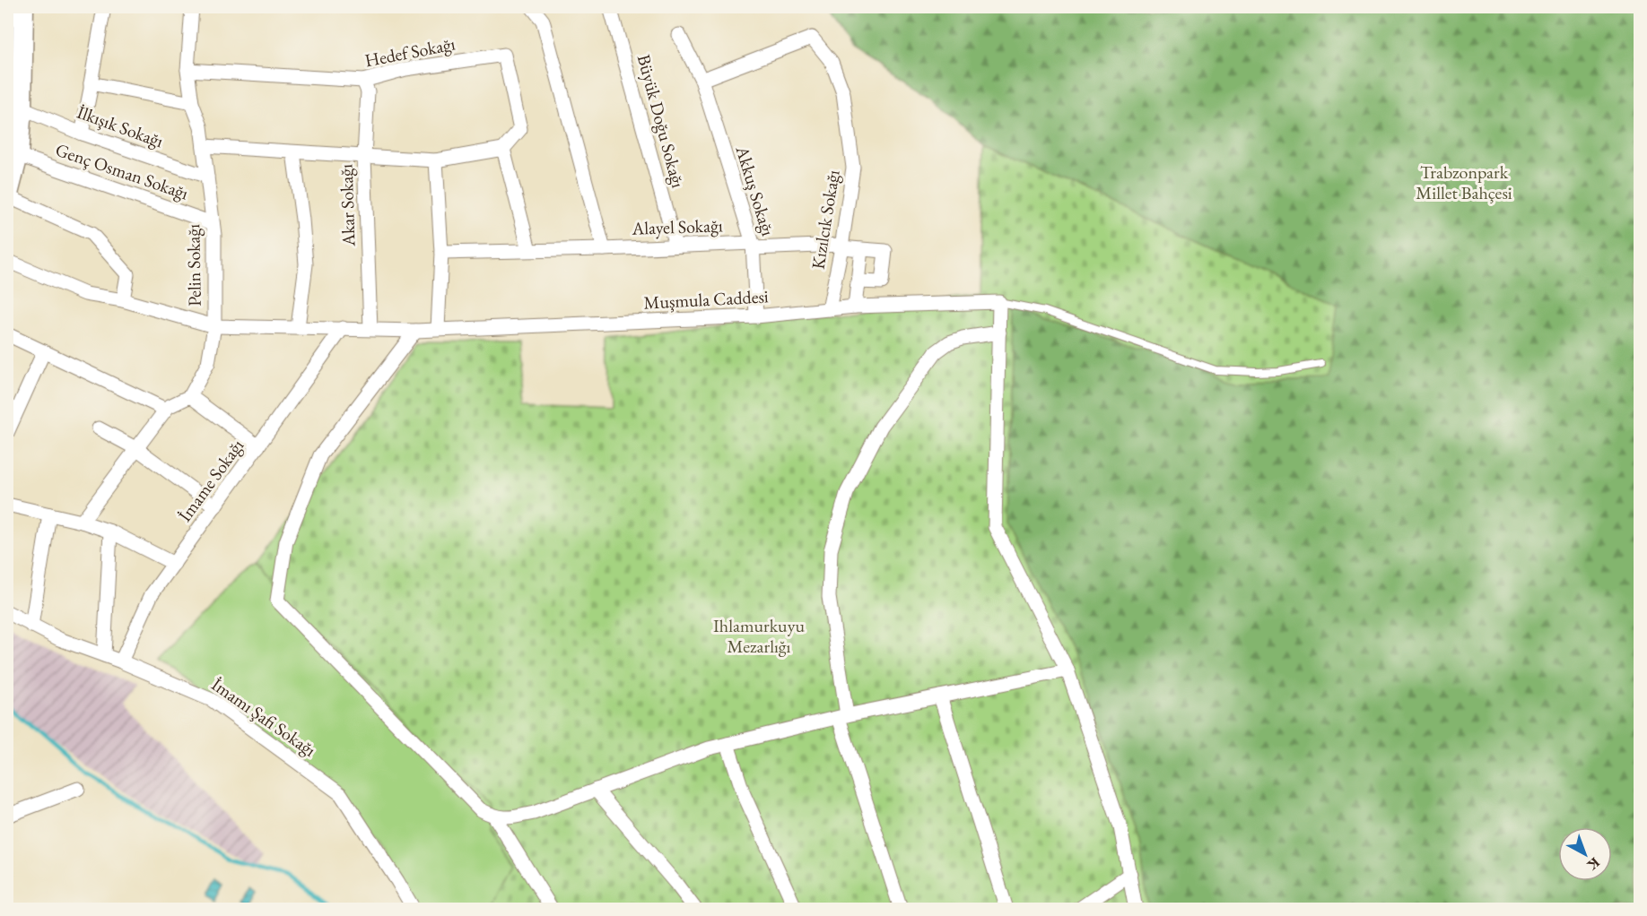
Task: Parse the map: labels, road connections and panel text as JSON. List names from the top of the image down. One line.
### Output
{"streets":{"street":["Hedef Sokağı","Büyük Doğu Sokağı","İlkışık Sokağı","Genç Osman Sokağı","Akkuş Sokağı","Akar Sokağı","Kızılcık Sokağı","Alayel Sokağı","Pelin Sokağı","Muşmula Caddesi","İmame Sokağı","İmamı Şafi Sokağı"]},"crossings":[["Hedef Sokağı","Akar Sokağı"],["Hedef Sokağı","Pelin Sokağı"],["Büyük Doğu Sokağı","Alayel Sokağı"],["İlkışık Sokağı","Pelin Sokağı"],["Genç Osman Sokağı","Pelin Sokağı"],["Akkuş Sokağı","Kızılcık Sokağı"],["Akkuş Sokağı","Alayel Sokağı"],["Akkuş Sokağı","Muşmula Caddesi"],["Akar Sokağı","Pelin Sokağı"],["Kızılcık Sokağı","Alayel Sokağı"],["Kızılcık Sokağı","Muşmula Caddesi"],["Pelin Sokağı","Muşmula Caddesi"],["Pelin Sokağı","İmame Sokağı"],["İmame Sokağı","İmamı Şafi Sokağı"]],"parks":["Trabzonpark Millet Bahçesi","Ihlamurkuyu Mezarlığı"],"north":"bottom right"}
